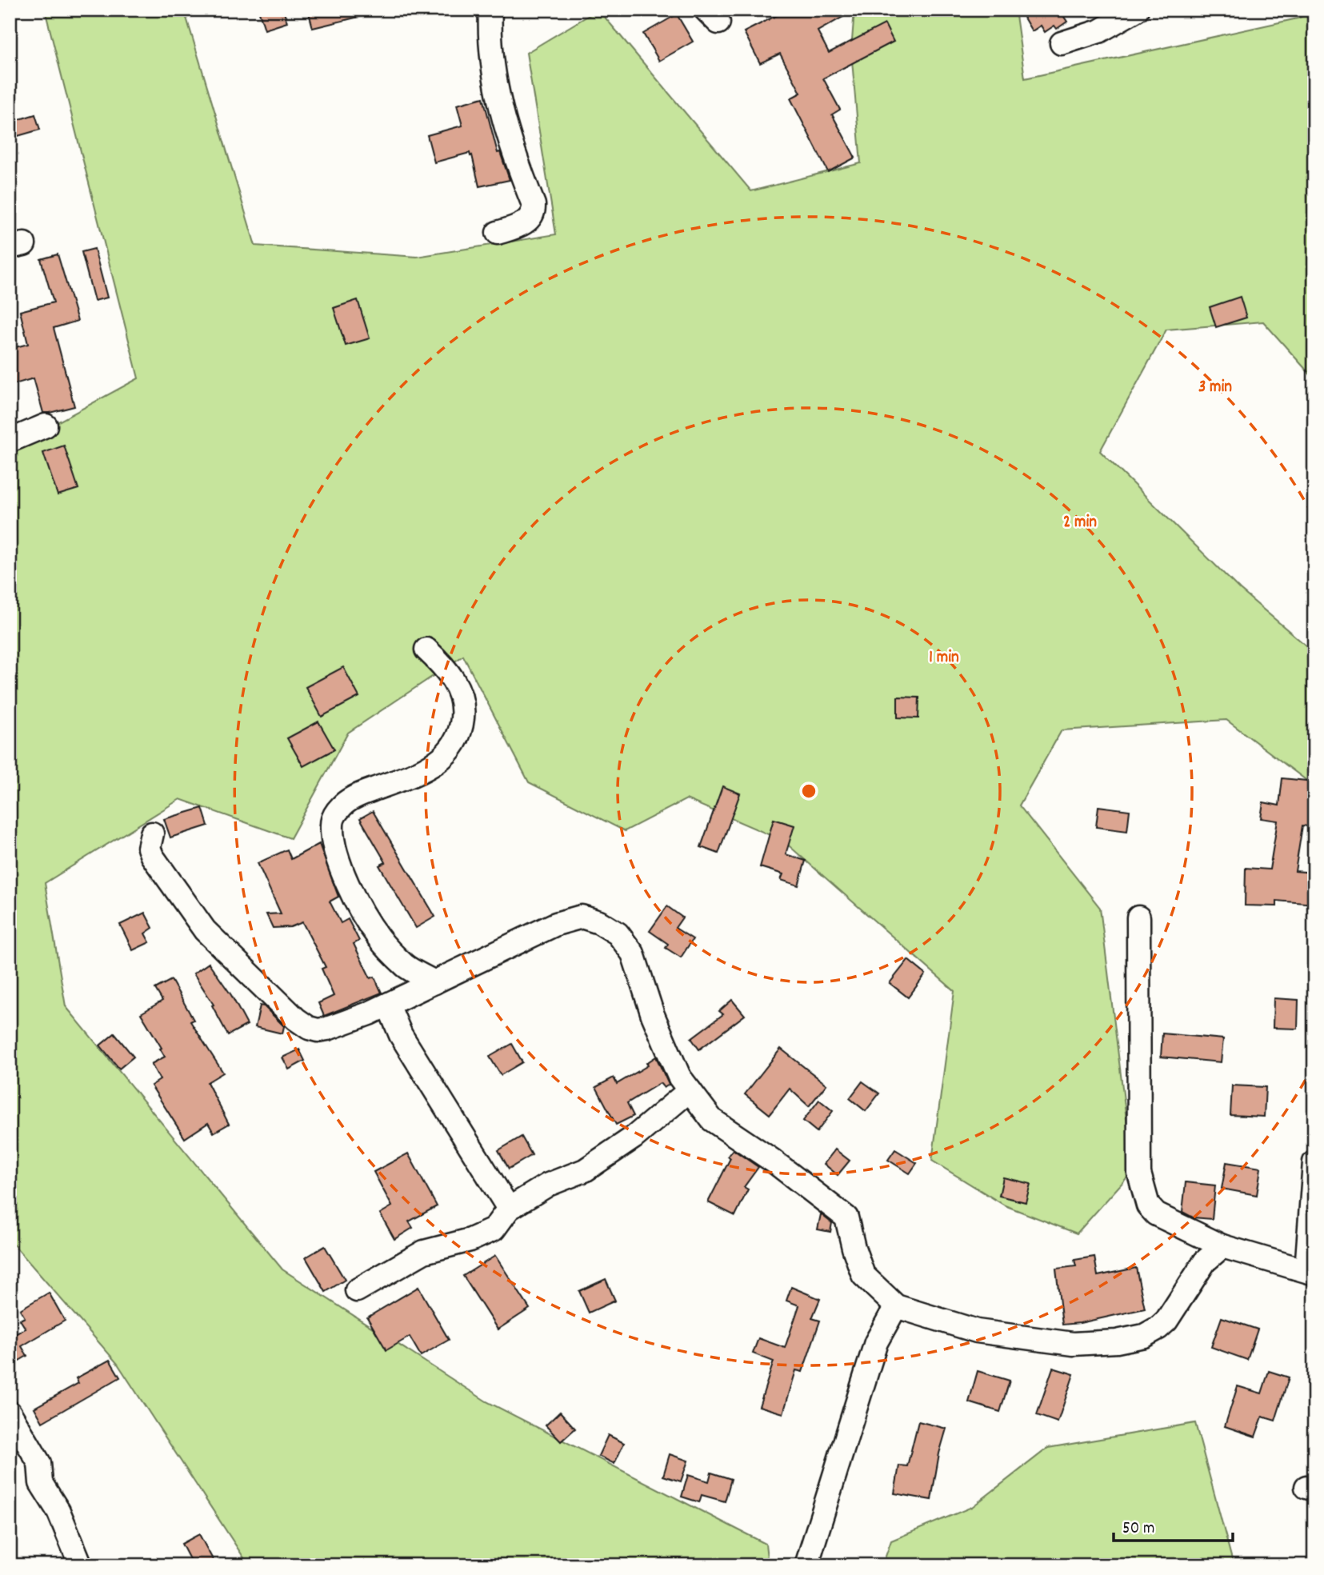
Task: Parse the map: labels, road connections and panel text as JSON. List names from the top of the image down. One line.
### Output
{"scale_bar":"50 m","rings":["3 min","2 min","1 min"]}
